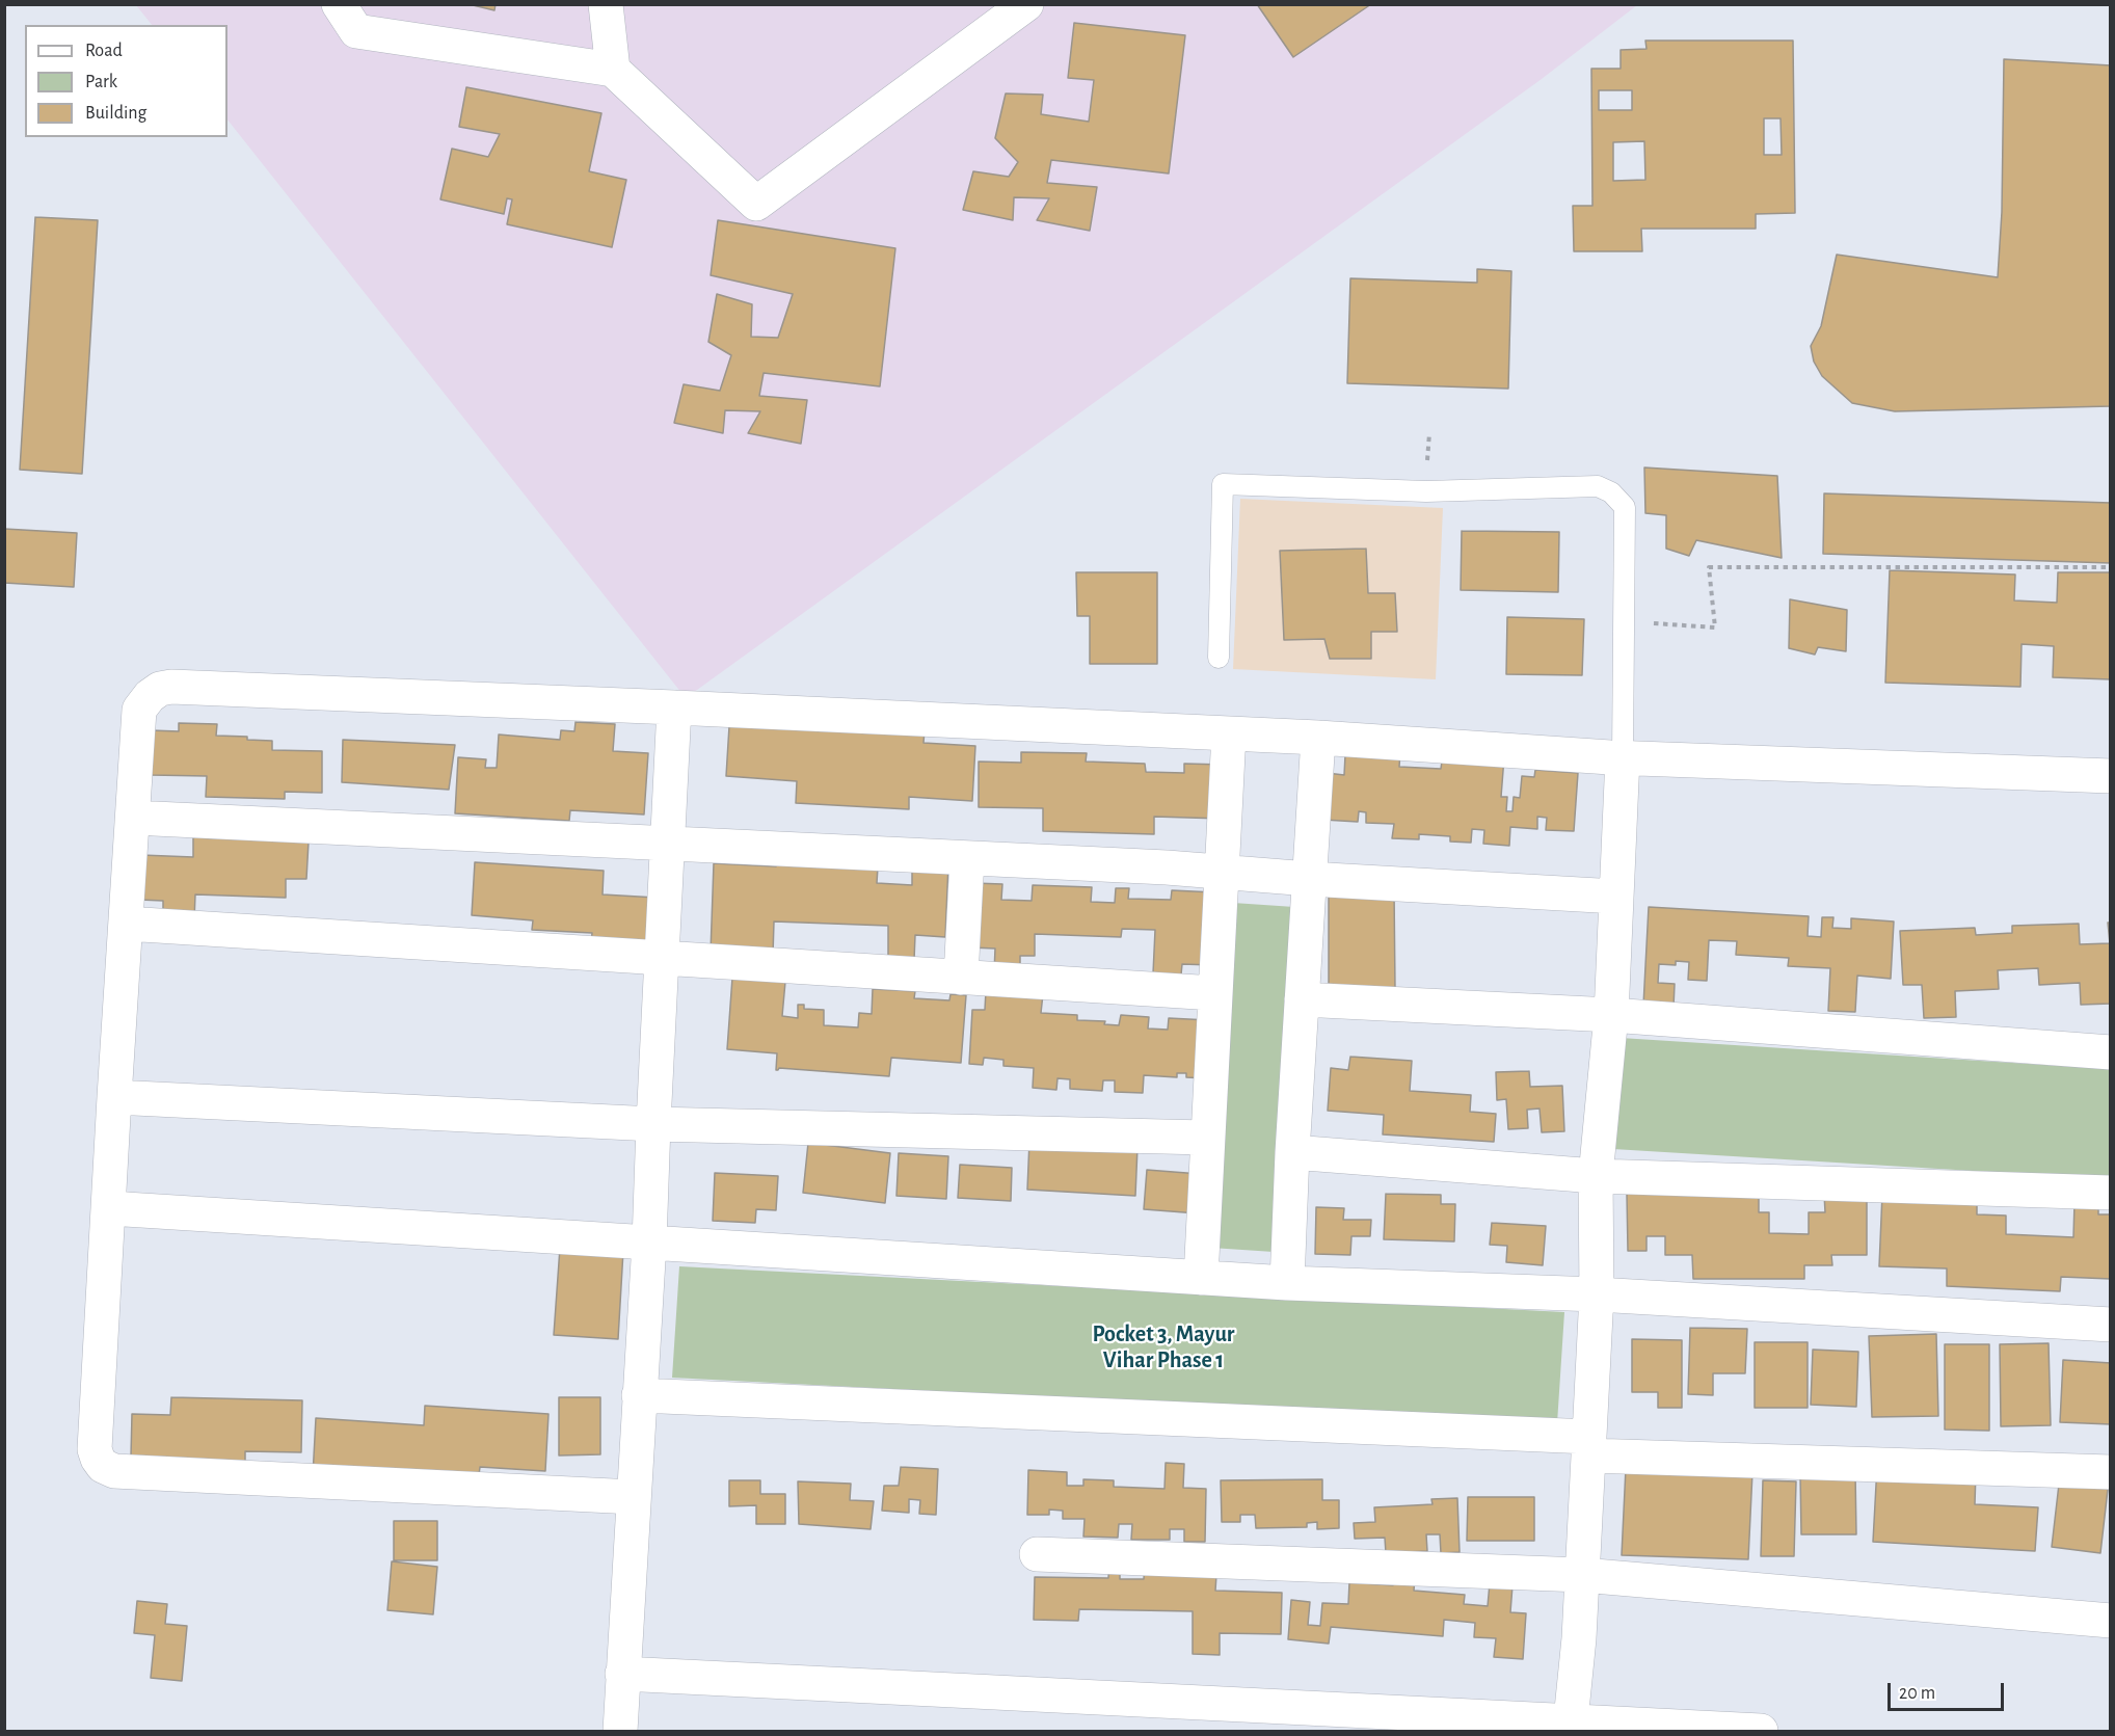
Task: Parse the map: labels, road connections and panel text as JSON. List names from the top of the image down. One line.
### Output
{"districts":["Pocket 3, Mayur Vihar Phase 1"],"legend":["Road","Park","Building"],"scale_bar":"20 m"}
